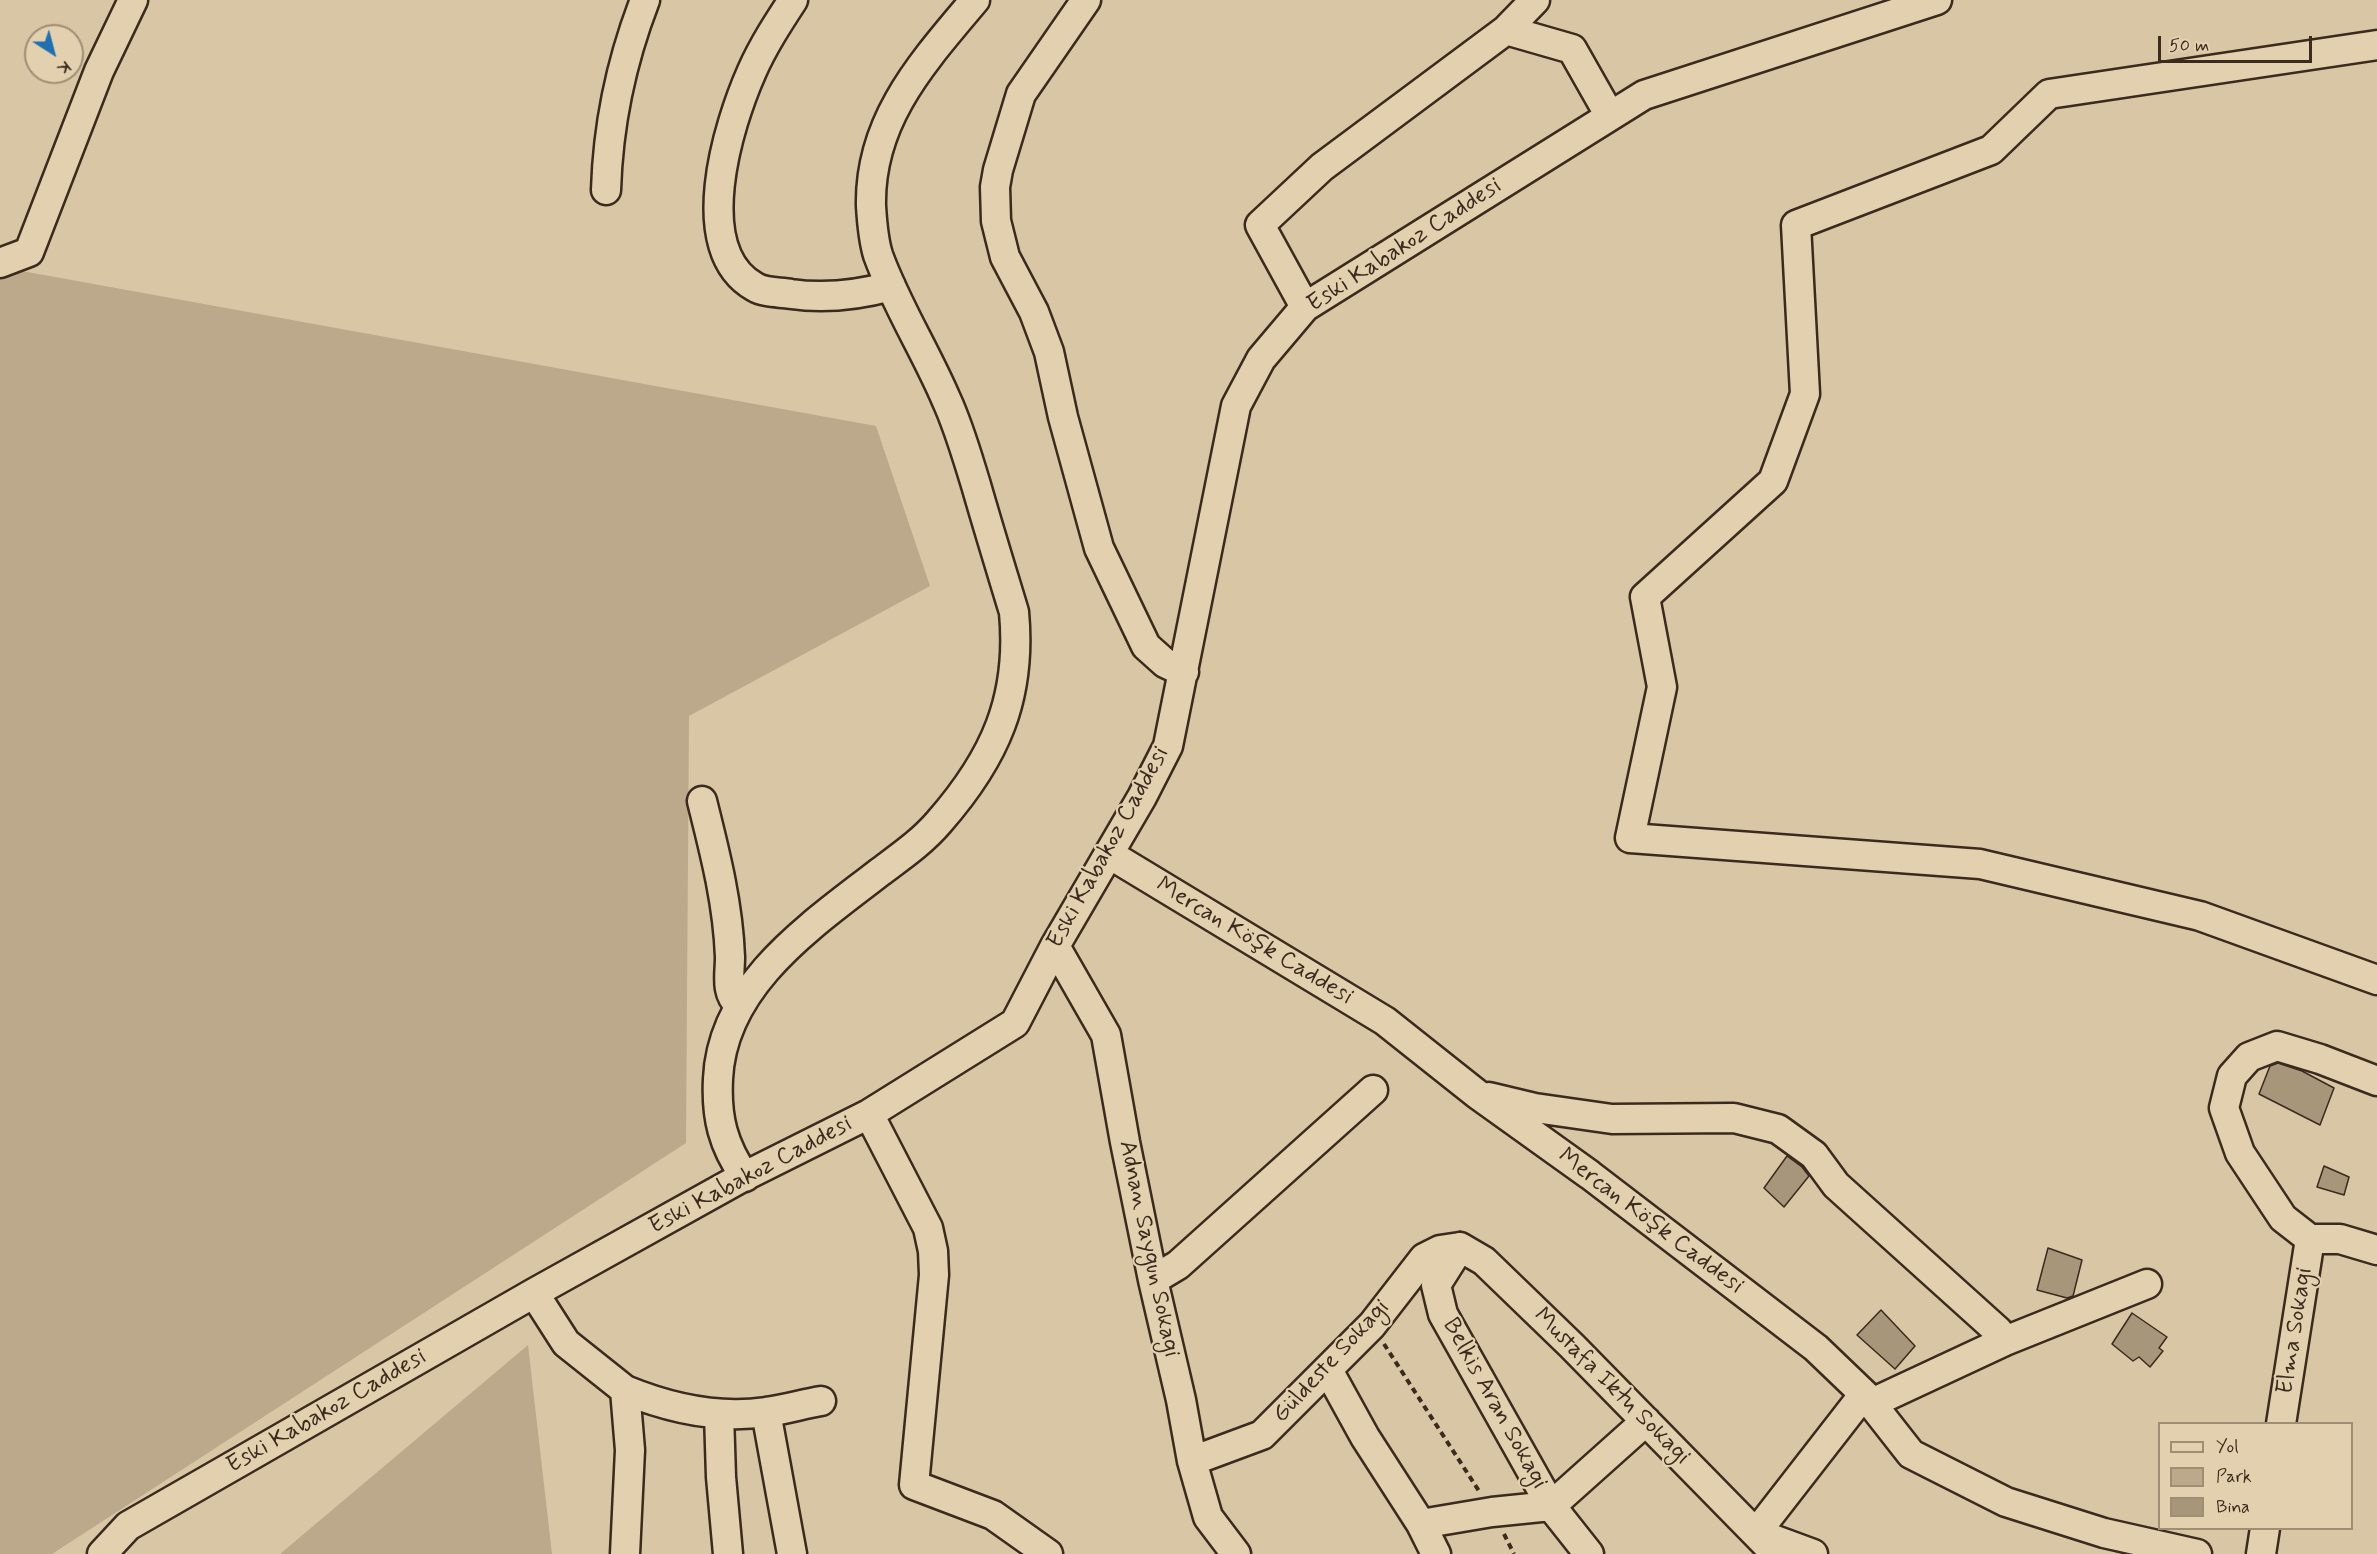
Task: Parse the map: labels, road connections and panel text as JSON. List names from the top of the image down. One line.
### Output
{"streets":{"street":["Eski Kabakoz Caddesi","Mercan Köşk Caddesi","Adnan Saygun Sokagi","Elma Sokagi","Güldeste Sokagi","Mustafa Iktu Sokagi","Belkis Aran Sokagi"]},"crossings":[["Eski Kabakoz Caddesi","Mercan Köşk Caddesi"],["Eski Kabakoz Caddesi","Adnan Saygun Sokagi"],["Adnan Saygun Sokagi","Güldeste Sokagi"],["Güldeste Sokagi","Mustafa Iktu Sokagi"],["Güldeste Sokagi","Belkis Aran Sokagi"],["Mustafa Iktu Sokagi","Belkis Aran Sokagi"]],"legend":["Yol","Park","Bina"],"scale_bar":"50 m","north":"bottom right"}
